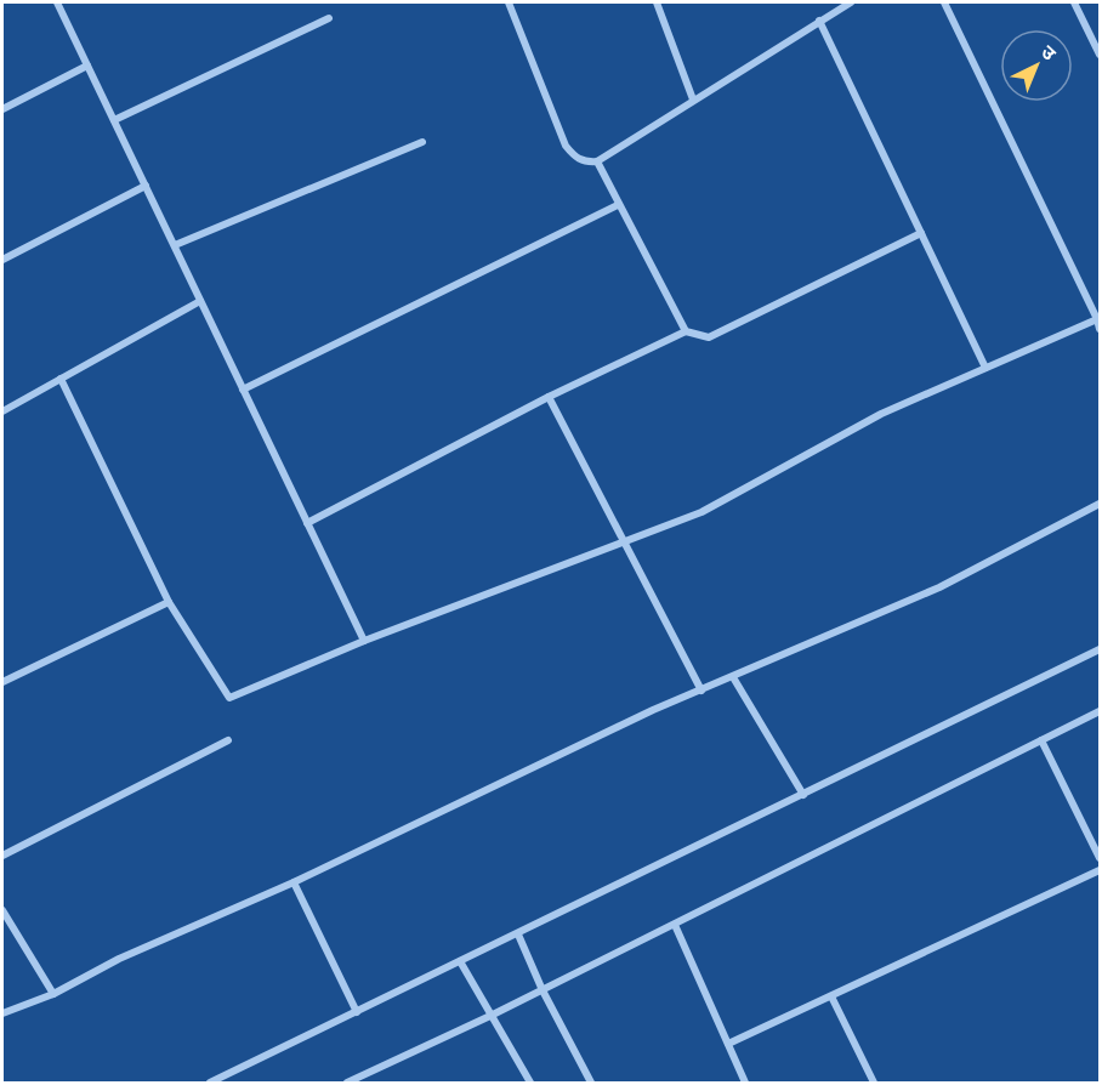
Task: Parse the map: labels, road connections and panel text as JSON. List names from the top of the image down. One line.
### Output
{"north":"top right"}
